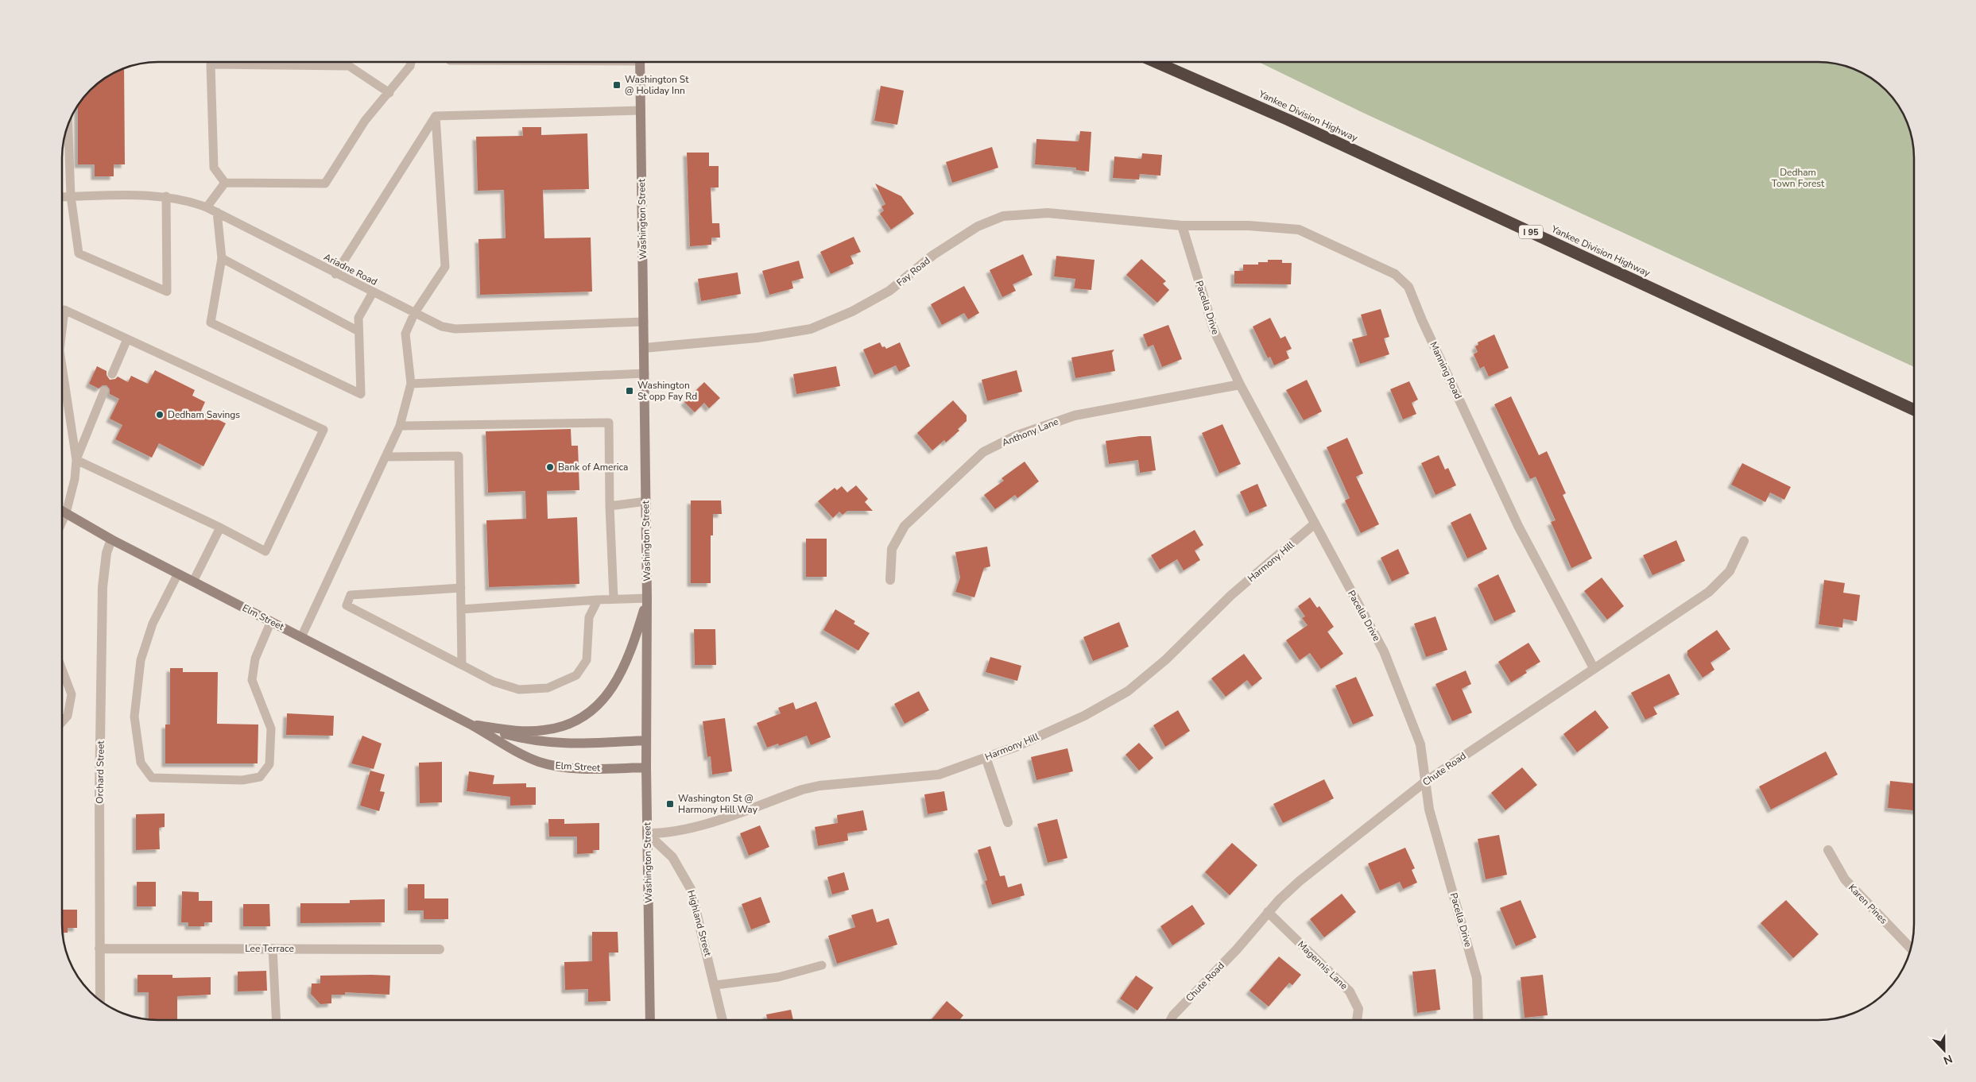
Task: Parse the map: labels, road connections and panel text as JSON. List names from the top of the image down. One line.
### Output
{"streets":{"highway":["Yankee Division Highway","I 95"],"main road":["Washington Street","Elm Street"],"street":["Fay Road","Pacella Drive","Manning Road","Anthony Lane","Harmony Hill","Chute Road","Orchard Street","Karen Pines","Highland Street","Lee Terrace","Magennis Lane"],"lane":["Ariadne Road"]},"crossings":[["Washington Street","Ariadne Road"],["Washington Street","Fay Road"],["Washington Street","Harmony Hill"],["Washington Street","Elm Street"],["Washington Street","Highland Street"],["Fay Road","Pacella Drive"],["Fay Road","Manning Road"],["Pacella Drive","Manning Road"],["Pacella Drive","Anthony Lane"],["Pacella Drive","Harmony Hill"],["Pacella Drive","Chute Road"],["Manning Road","Chute Road"],["Harmony Hill","Highland Street"],["Elm Street","Orchard Street"],["Chute Road","Magennis Lane"],["Orchard Street","Lee Terrace"]],"parks":["Dedham Town Forest"],"places":{"transit":["Washington St @ Holiday Inn","Washington St opp Fay Rd","Washington St @ Harmony Hill Way"],"other":["Dedham Savings","Bank of America"]},"north":"bottom"}
